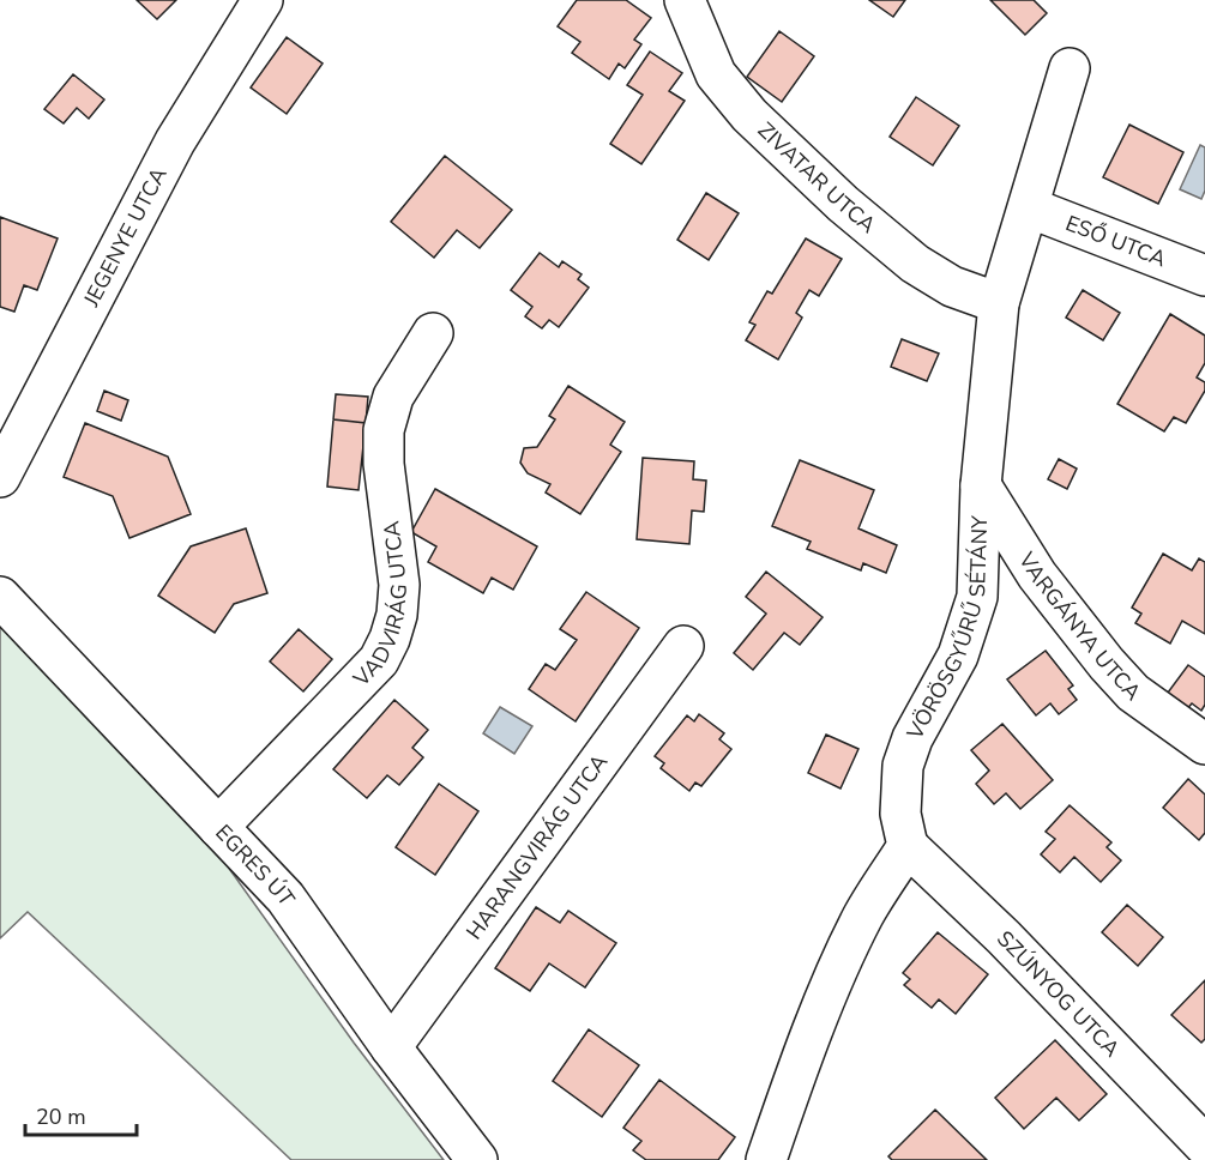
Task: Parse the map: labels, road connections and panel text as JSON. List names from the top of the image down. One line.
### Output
{"streets":{"street":["ZIVATAR UTCA","JEGENYE UTCA","ESŐ UTCA","VADVIRÁG UTCA","VARGÁNYA UTCA","VÖRÖSGYŰRŰ SÉTÁNY","HARANGVIRÁG UTCA","EGRES ÚT","SZÚNYOG UTCA"]},"crossings":[["ZIVATAR UTCA","VÖRÖSGYŰRŰ SÉTÁNY"],["ESŐ UTCA","VÖRÖSGYŰRŰ SÉTÁNY"],["VADVIRÁG UTCA","EGRES ÚT"],["VARGÁNYA UTCA","VÖRÖSGYŰRŰ SÉTÁNY"],["VÖRÖSGYŰRŰ SÉTÁNY","SZÚNYOG UTCA"],["HARANGVIRÁG UTCA","EGRES ÚT"]],"scale_bar":"20 m"}
